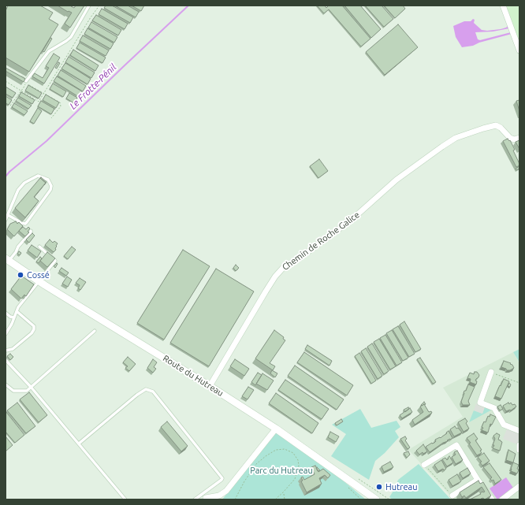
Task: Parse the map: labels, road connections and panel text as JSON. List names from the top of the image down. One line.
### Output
{"streets":{"street":["Chemin de Roche Galice","Route du Hutreau"]},"crossings":[["Chemin de Roche Galice","Route du Hutreau"]],"water":["Le Frotte-Pénil"],"parks":["Parc du Hutreau"],"places":["Cossé","Hutreau"]}
